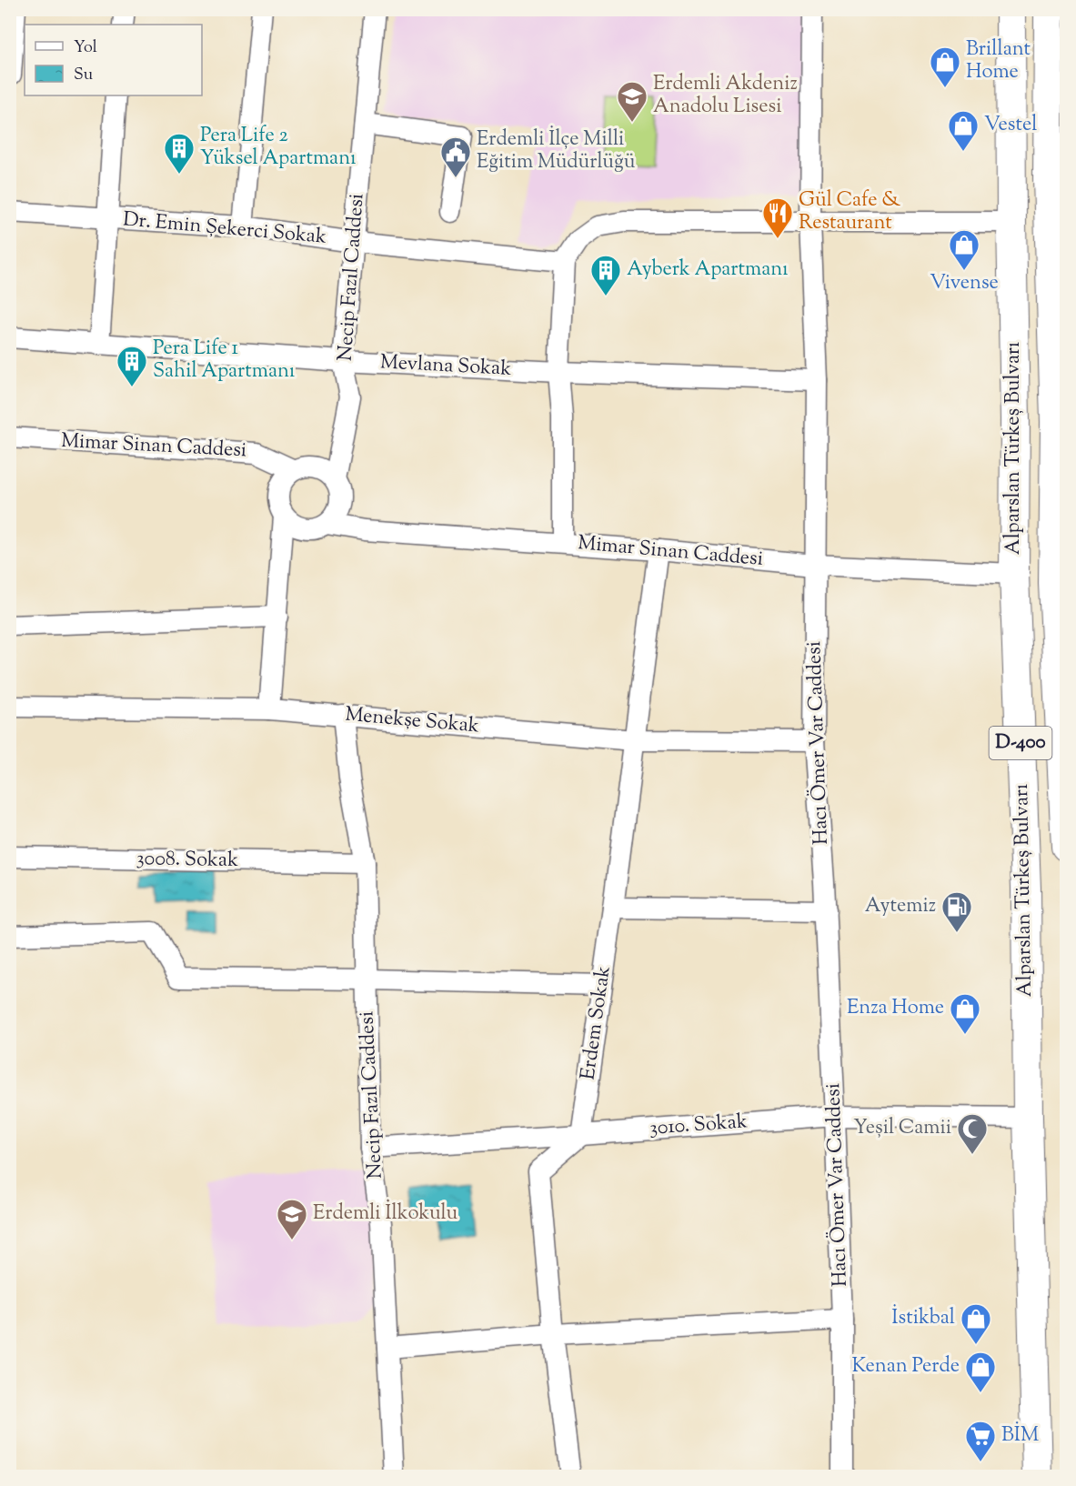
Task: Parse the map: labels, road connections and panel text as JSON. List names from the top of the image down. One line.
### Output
{"streets":{"highway":["Alparslan Türkeş Bulvarı","D-400"],"street":["Dr. Emin Şekerci Sokak","Necip Fazıl Caddesi","Mevlana Sokak","Mimar Sinan Caddesi","Menekşe Sokak","Hacı Ömer Var Caddesi","3008. Sokak","Erdem Sokak","3010. Sokak"]},"crossings":[["Dr. Emin Şekerci Sokak","Necip Fazıl Caddesi"],["Necip Fazıl Caddesi","Mevlana Sokak"],["Necip Fazıl Caddesi","Mimar Sinan Caddesi"],["Necip Fazıl Caddesi","Menekşe Sokak"],["Necip Fazıl Caddesi","3008. Sokak"],["Necip Fazıl Caddesi","3010. Sokak"],["Mevlana Sokak","Hacı Ömer Var Caddesi"],["Mimar Sinan Caddesi","Alparslan Türkeş Bulvarı"],["Mimar Sinan Caddesi","Hacı Ömer Var Caddesi"],["Mimar Sinan Caddesi","Erdem Sokak"],["Alparslan Türkeş Bulvarı","3010. Sokak"],["Menekşe Sokak","Hacı Ömer Var Caddesi"],["Menekşe Sokak","Erdem Sokak"],["Hacı Ömer Var Caddesi","3010. Sokak"],["Erdem Sokak","3010. Sokak"]],"places":{"shop":["Brillant Home","Vestel","Vivense","Enza Home","İstikbal","Kenan Perde"],"school or university":["Erdemli Akdeniz Anadolu Lisesi","Erdemli İlkokulu"],"building":["Pera Life 2 Yüksel Apartmanı","Ayberk Apartmanı","Pera Life 1 Sahil Apartmanı"],"public building":["Erdemli İlçe Milli Eğitim Müdürlüğü"],"restaurant":["Gül Cafe & Restaurant"],"fuel station":["Aytemiz"],"mosque":["Yeşil Camii"],"supermarket":["BİM"]},"legend":["Yol","Su"]}
